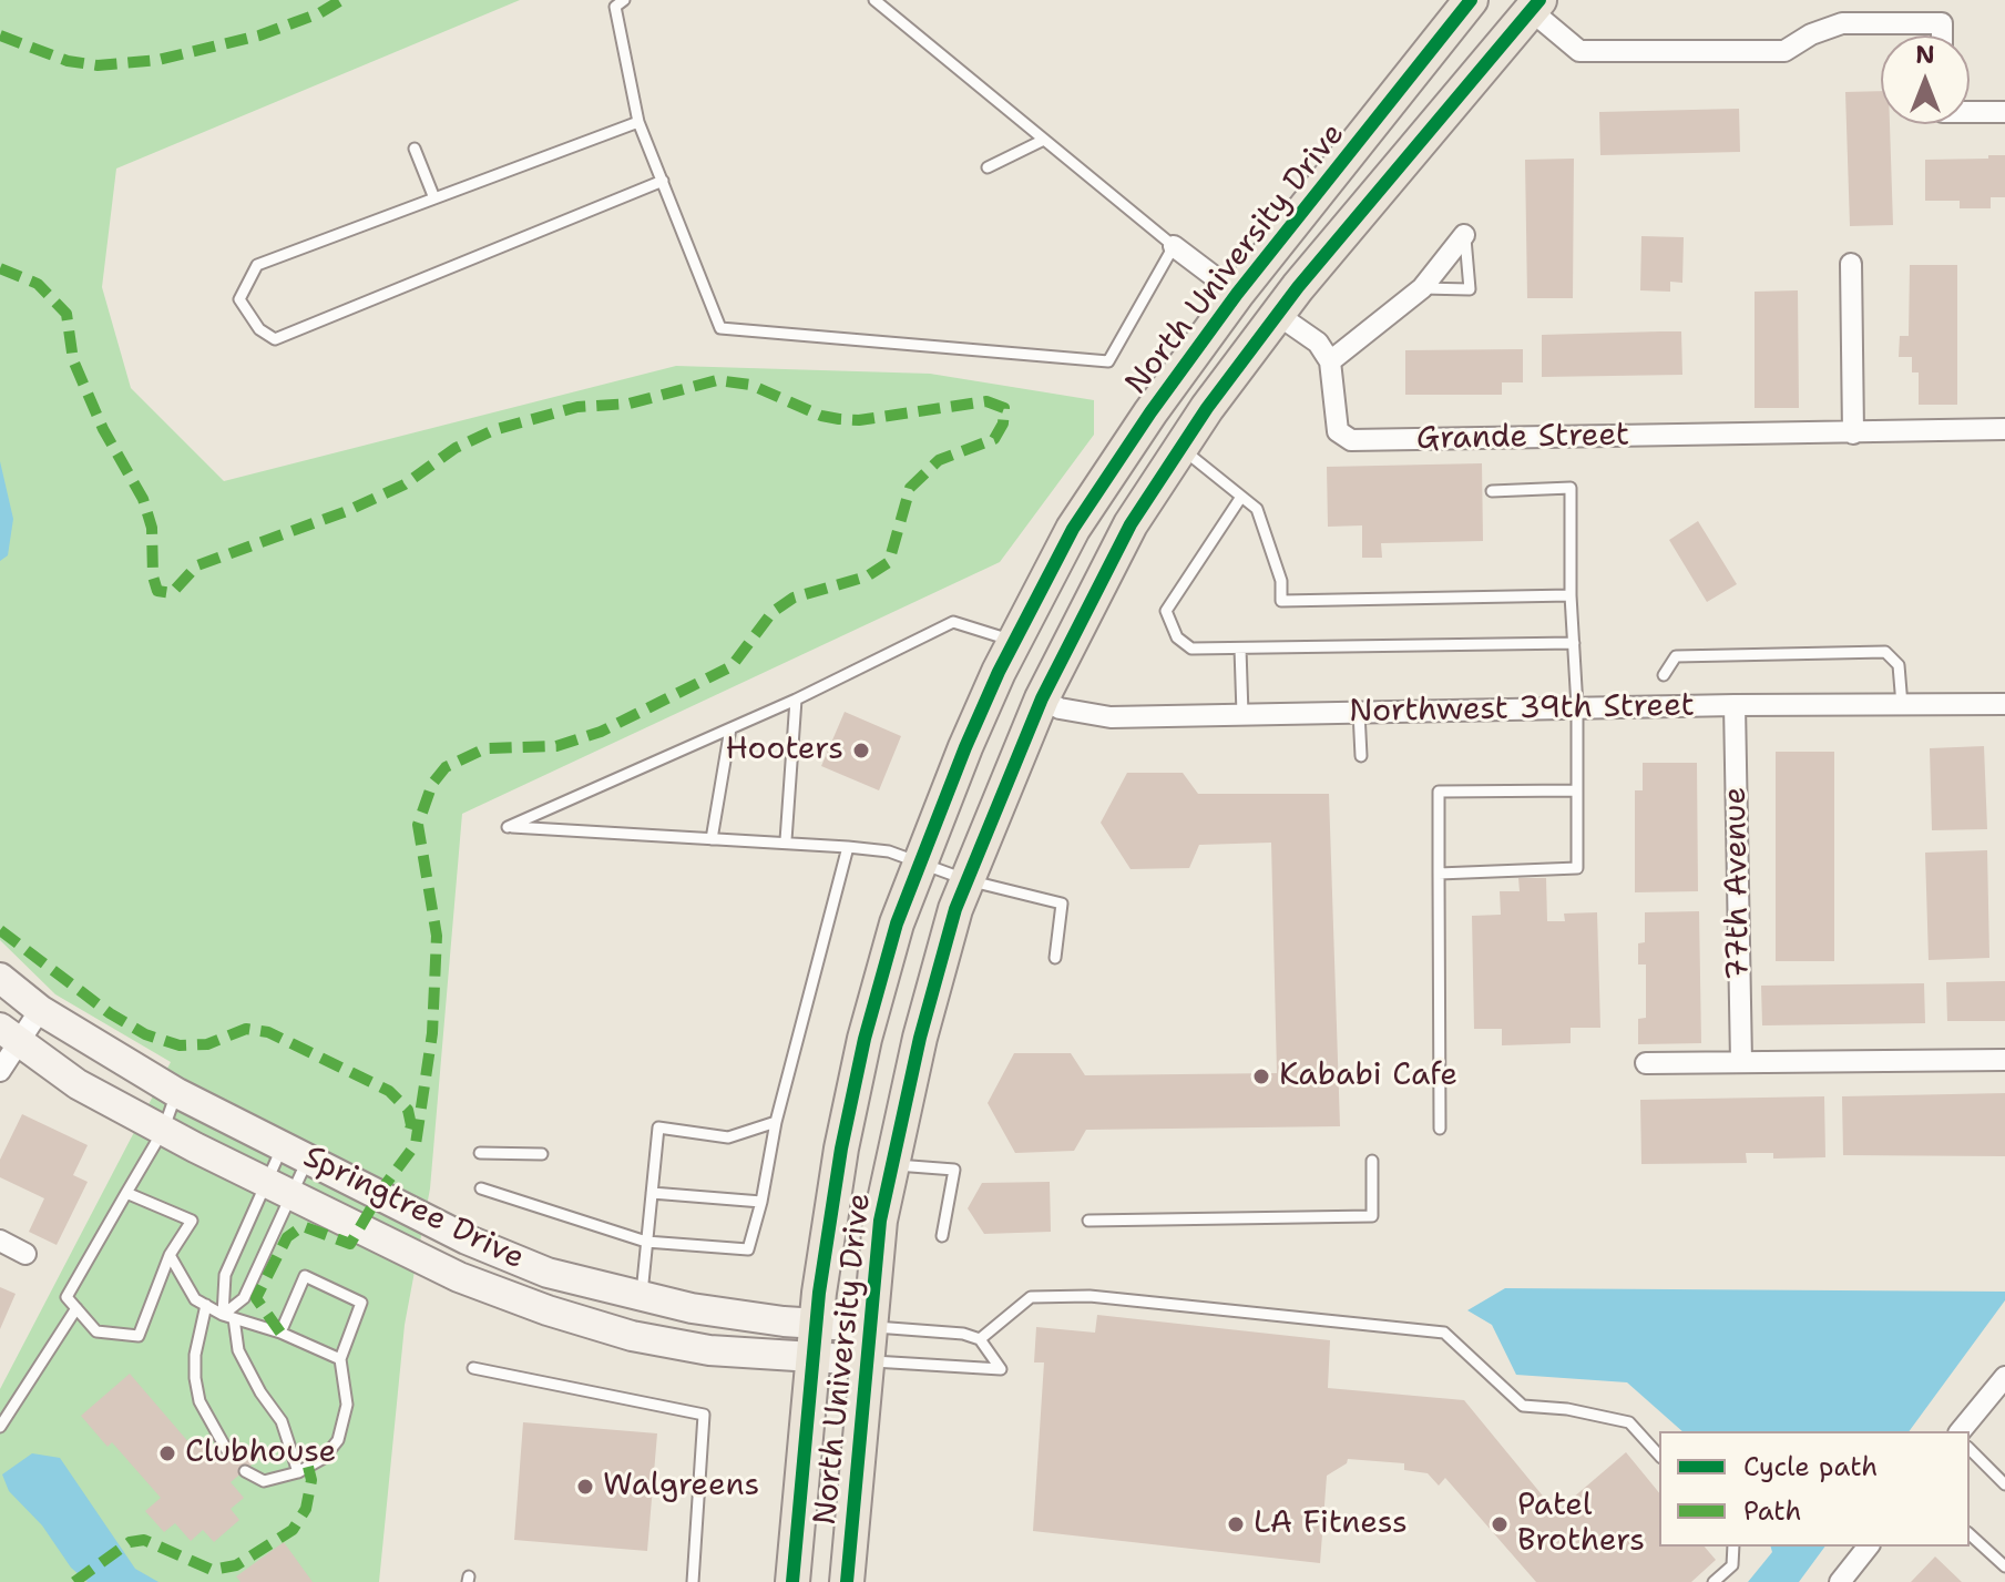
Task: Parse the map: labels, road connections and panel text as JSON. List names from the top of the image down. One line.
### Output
{"streets":{"main road":["North University Drive"],"street":["Grande Street","Northwest 39th Street","77th Avenue","Springtree Drive"]},"crossings":[["North University Drive","Northwest 39th Street"],["North University Drive","Springtree Drive"],["Northwest 39th Street","77th Avenue"]],"places":["Hooters","Kababi Cafe","Clubhouse","Walgreens","LA Fitness","Patel Brothers"],"legend":["Cycle path","Path"],"north":"top"}
